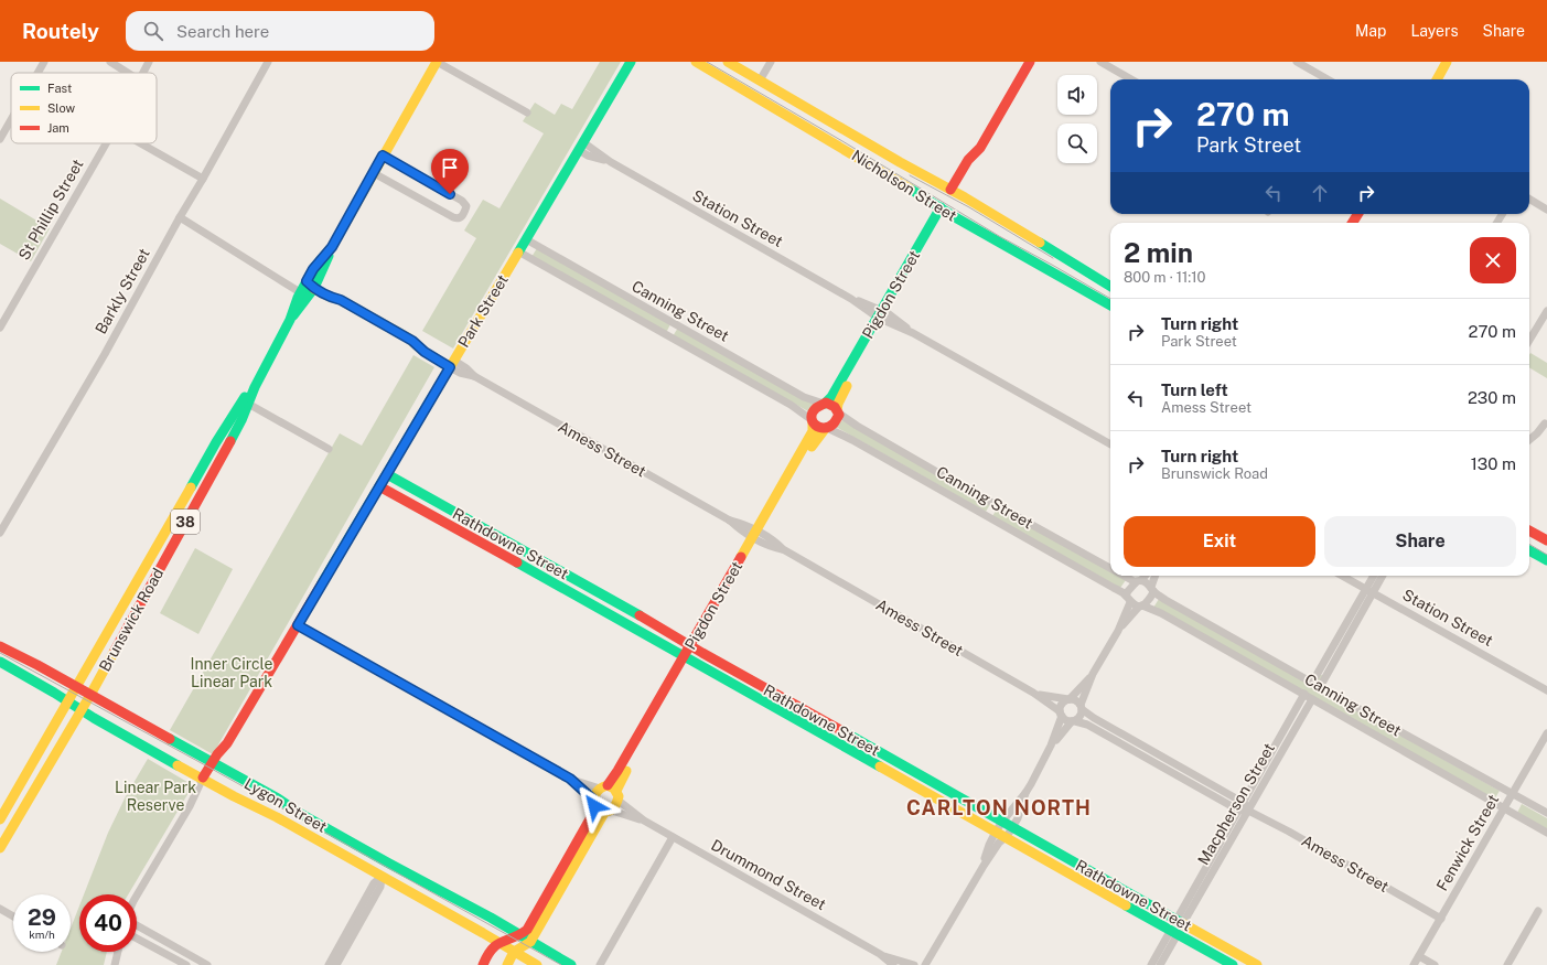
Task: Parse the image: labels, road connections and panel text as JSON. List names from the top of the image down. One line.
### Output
{"streets":{"street":["Nicholson Street","St Phillip Street","Station Street","Barkly Street","Pigdon Street","Park Street","Canning Street","Amess Street","38","Rathdowne Street","Brunswick Road","Macpherson Street","Lygon Street","Fenwick Street","Drummond Street"]},"crossings":[["Nicholson Street","Pigdon Street"],["Station Street","Pigdon Street"],["Station Street","Park Street"],["Pigdon Street","Canning Street"],["Pigdon Street","Amess Street"],["Pigdon Street","Rathdowne Street"],["Pigdon Street","Drummond Street"],["Park Street","Canning Street"],["Park Street","Amess Street"],["Park Street","Rathdowne Street"],["Park Street","Lygon Street"],["Park Street","Drummond Street"],["Canning Street","Macpherson Street"],["Canning Street","Fenwick Street"],["Amess Street","Brunswick Road"],["Amess Street","Macpherson Street"],["Amess Street","Fenwick Street"],["Rathdowne Street","Macpherson Street"],["Brunswick Road","Lygon Street"]],"districts":["CARLTON NORTH"],"parks":["Inner Circle Linear Park","Linear Park Reserve"],"legend":["Fast","Slow","Jam"],"page":{"header":"Routely","search":"Search here","nav":["Map","Layers","Share"],"turn":["270 m","Park Street"],"heading":["2 min","800 m · 11:10"],"list":[{"name":"Turn right","note":"Park Street","value":"270 m"},{"name":"Turn left","note":"Amess Street","value":"230 m"},{"name":"Turn right","note":"Brunswick Road","value":"130 m"}],"buttons":["Exit","Share"],"speed":"29 km/h","limit":"40"}}
